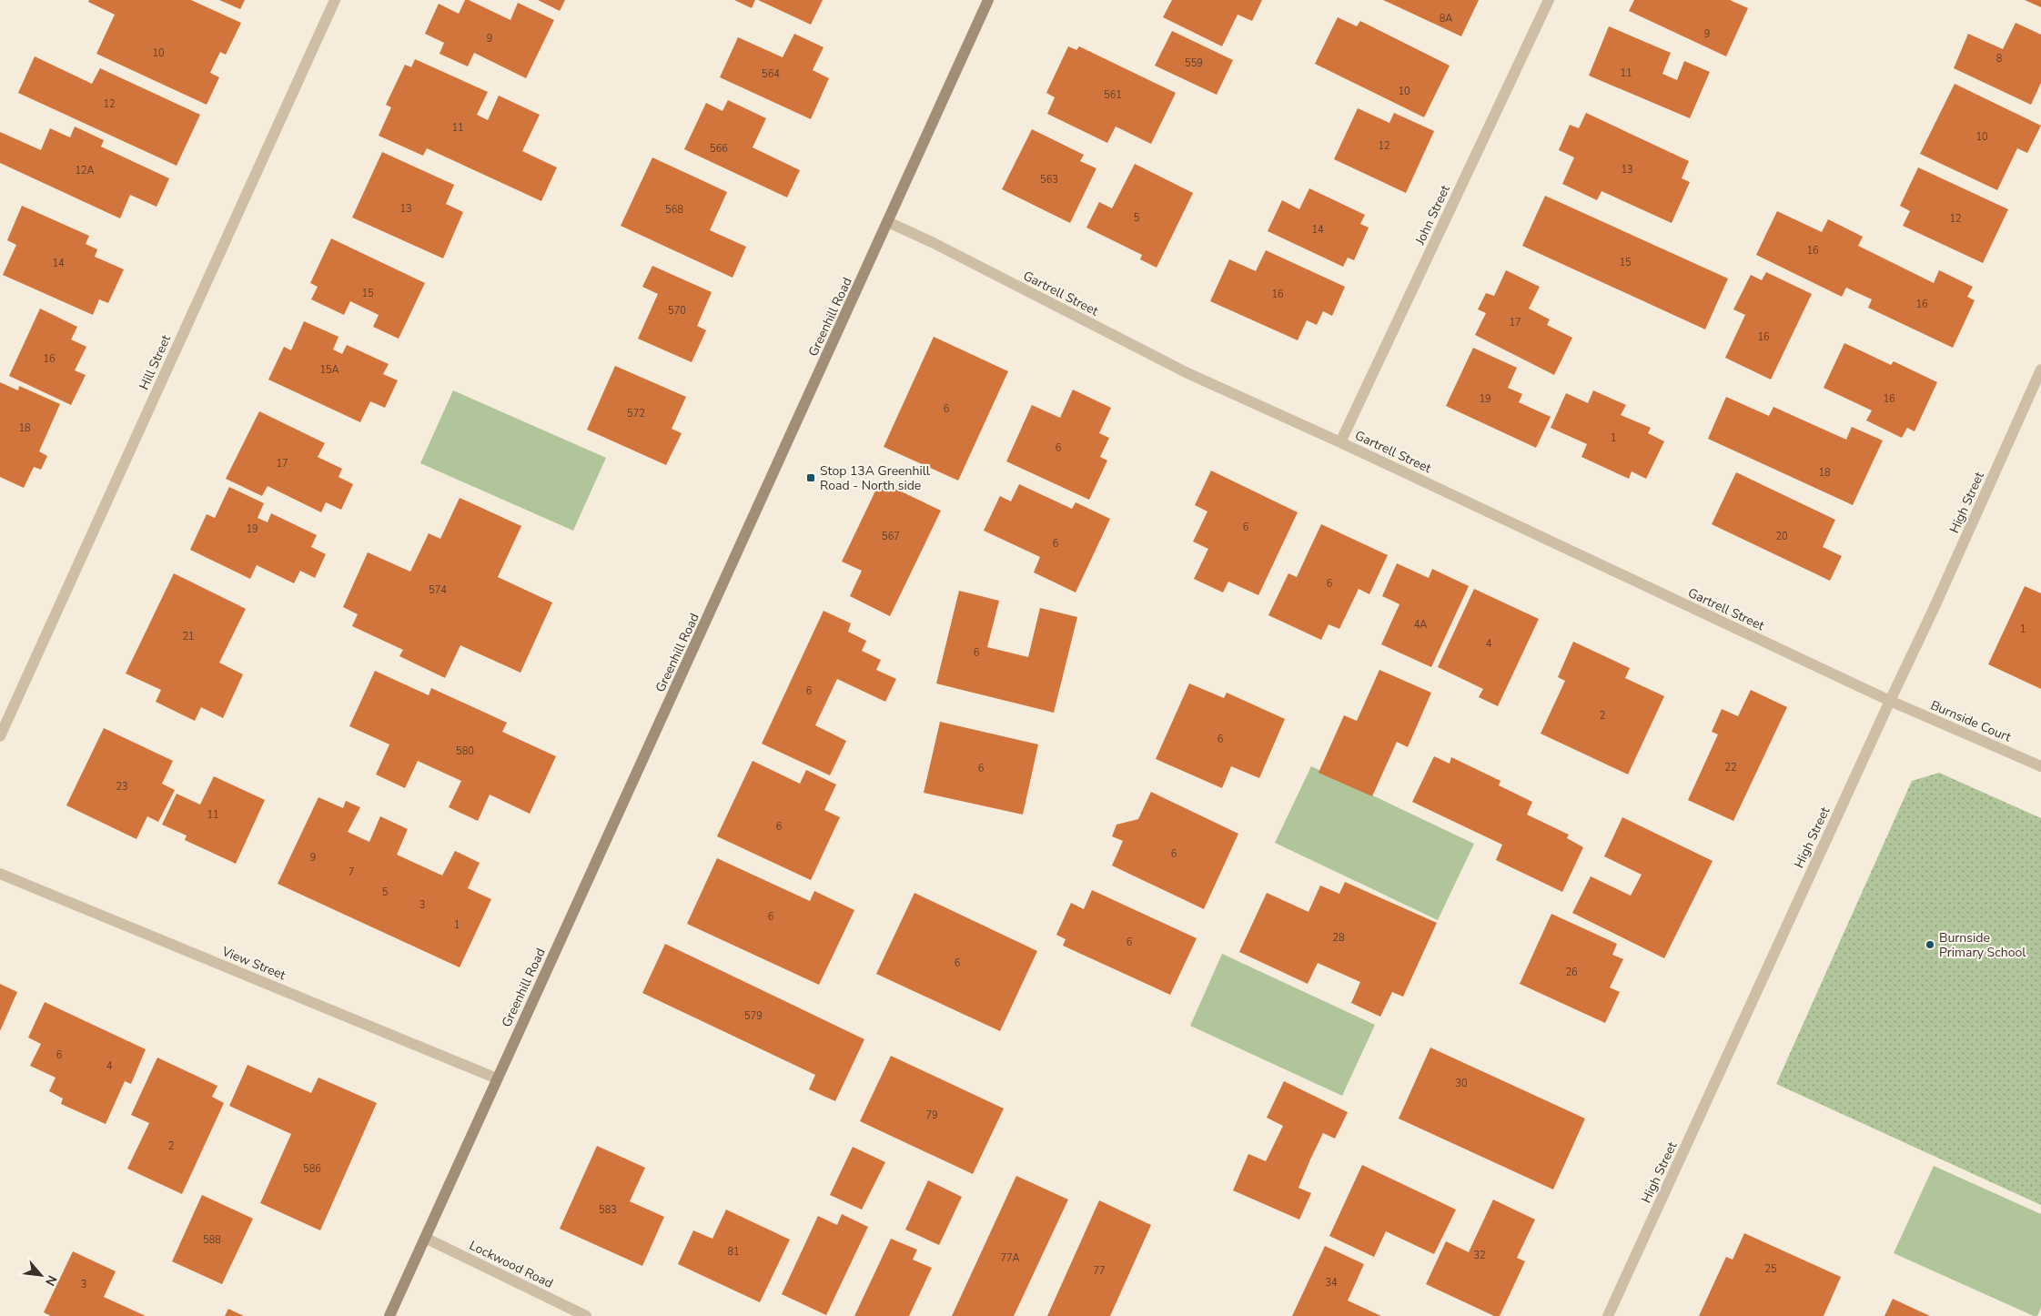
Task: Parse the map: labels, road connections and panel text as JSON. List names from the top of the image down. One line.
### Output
{"streets":{"main road":["Greenhill Road"],"street":["John Street","Gartrell Street","Hill Street","High Street","Burnside Court","View Street","Lockwood Road"]},"crossings":[["John Street","Gartrell Street"],["Gartrell Street","Greenhill Road"],["Gartrell Street","High Street"],["Gartrell Street","Burnside Court"],["Greenhill Road","View Street"],["Greenhill Road","Lockwood Road"],["High Street","Burnside Court"]],"places":{"transit":["Stop 13A Greenhill Road - North side"],"other":["Burnside Primary School"]},"house_numbers":["8A","9","9","10","8","559","11","564","10","561","12","11","10","12","566","13","12A","563","13","568","5","12","14","16","15","14","15","16","16","570","17","16","16","15A","19","16","6","572","18","1","6","17","18","6","19","567","20","6","6","574","4A","1","21","4","6","6","2","6","580","22","6","23","11","6","6","9","7","5","3","6","1","28","6","6","26","579","6","4","30","79","2","586","583","588","81","32","77A","25","77","34","3"],"north":"bottom right"}
